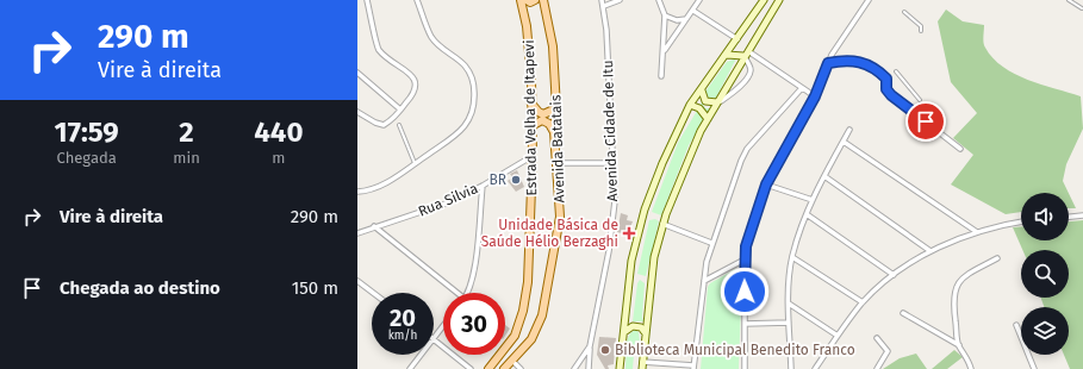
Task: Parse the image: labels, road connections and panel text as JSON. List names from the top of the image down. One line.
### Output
{"streets":{"main road":["Estrada Velha de Itapevi","Avenida Batatais"],"street":["Avenida Cidade de Itu","Rua Silvia"]},"crossings":[["Estrada Velha de Itapevi","Rua Silvia"]],"places":{"other":["BR","Biblioteca Municipal Benedito Franco"],"health":["Unidade Básica de Saúde Hélio Berzaghi"]},"page":{"turn":["290 m","Vire à direita"],"eta":["17:59","Chegada","2","min","440","m"],"list":[{"name":"Vire à direita","value":"290 m"},{"name":"Chegada ao destino","value":"150 m"}],"speed":"20 km/h","limit":"30"}}
